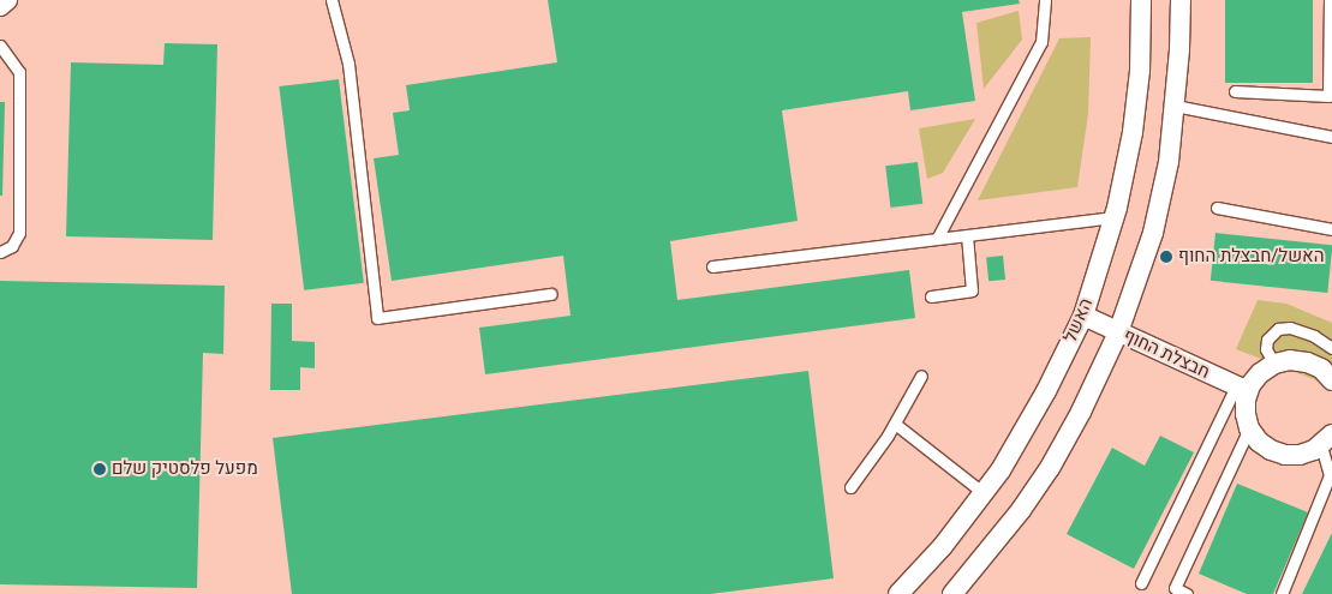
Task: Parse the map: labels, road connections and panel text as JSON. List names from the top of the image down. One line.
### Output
{"streets":{"street":["האשל","חבצלת החוף"]},"crossings":[["האשל","חבצלת החוף"]],"places":["האשל/חבצלת החוף","מפעל פלסטיק שלם"]}
